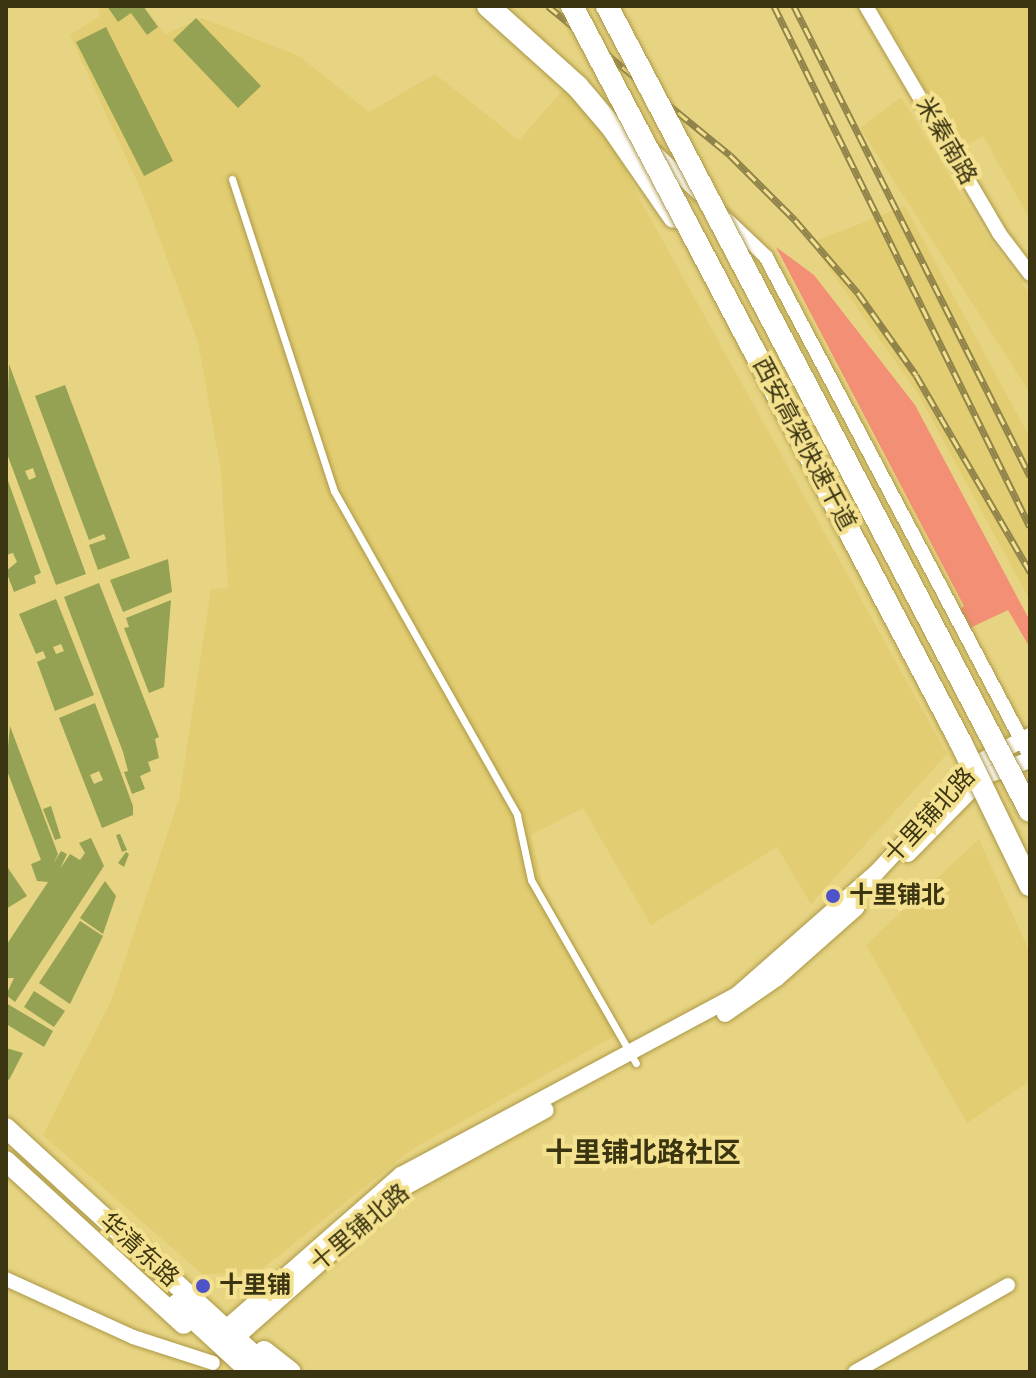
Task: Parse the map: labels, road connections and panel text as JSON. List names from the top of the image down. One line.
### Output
{"streets":{"highway":["西安高架快速干道"],"main road":["华清东路"],"street":["米秦南路","十里铺北路"]},"crossings":[["十里铺北路","华清东路"]],"districts":["十里铺北路社区"],"places":["十里铺北","十里铺"]}
